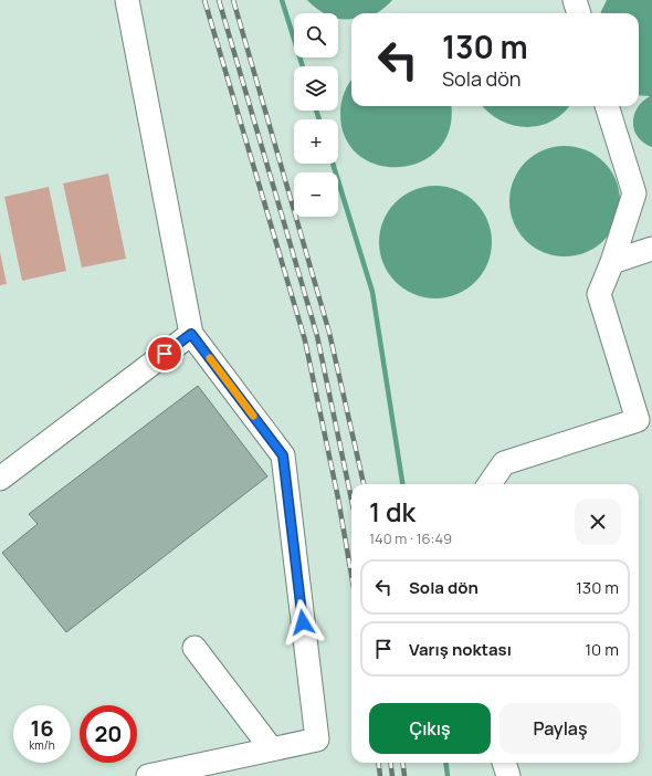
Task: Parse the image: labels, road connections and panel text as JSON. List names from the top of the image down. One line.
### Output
{"page":{"map_buttons":["+","−"],"turn":["130 m","Sola dön"],"heading":["1 dk","140 m · 16:49"],"list":[{"name":"Sola dön","value":"130 m"},{"name":"Varış noktası","value":"10 m"}],"buttons":["Çıkış","Paylaş"],"speed":"16 km/h","limit":"20"}}
